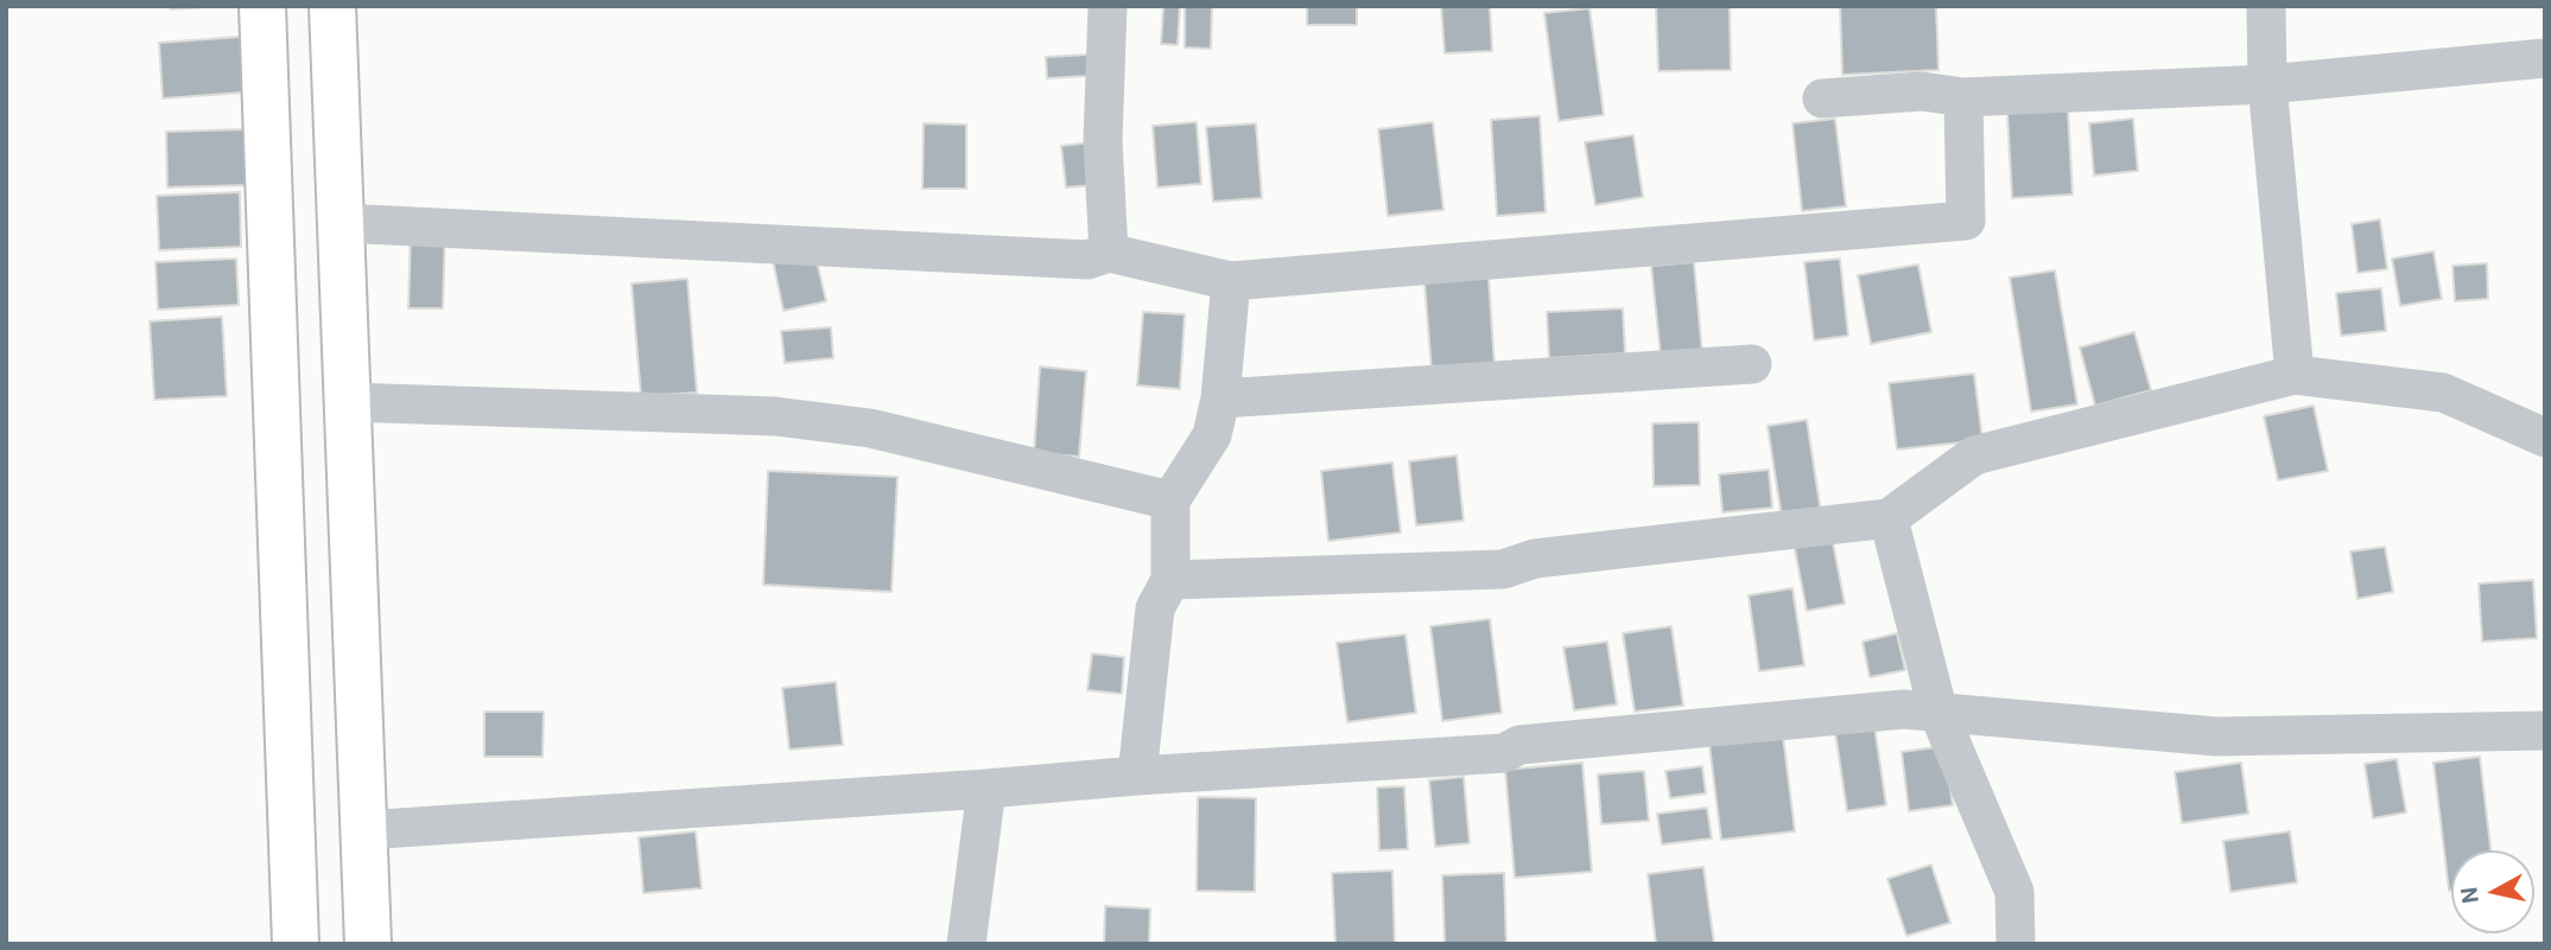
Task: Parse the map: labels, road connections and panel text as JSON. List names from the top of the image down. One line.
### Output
{"north":"left"}
